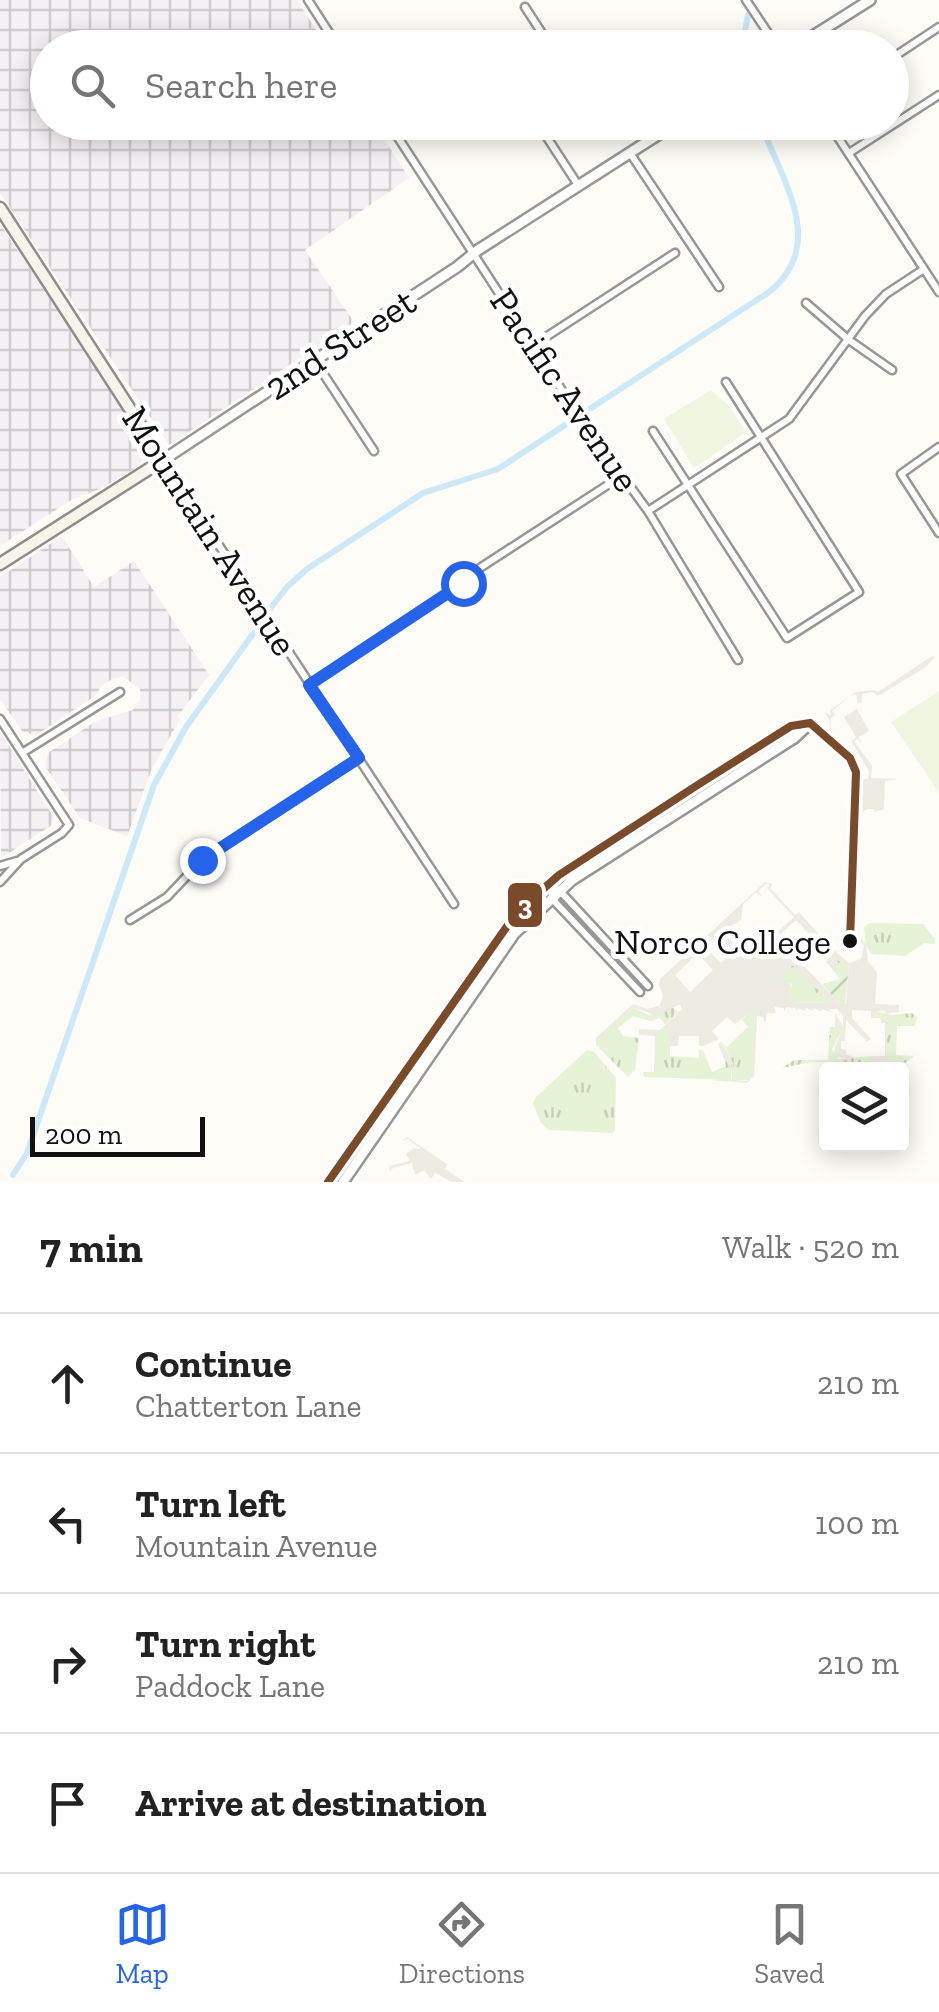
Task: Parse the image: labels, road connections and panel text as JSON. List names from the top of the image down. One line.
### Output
{"streets":{"main road":["2nd Street","Mountain Avenue"],"street":["Pacific Avenue"]},"crossings":[["2nd Street","Pacific Avenue"],["2nd Street","Mountain Avenue"]],"places":["Norco College"],"lines":["transit line 3"],"scale_bar":"200 m","page":{"search":"Search here","scale":"200 m","heading":["7 min","Walk · 520 m"],"list":[["Continue","Chatterton Lane","210 m"],["Turn left","Mountain Avenue","100 m"],["Turn right","Paddock Lane","210 m"],"Arrive at destination"],"nav":["Map","Directions","Saved"]}}
